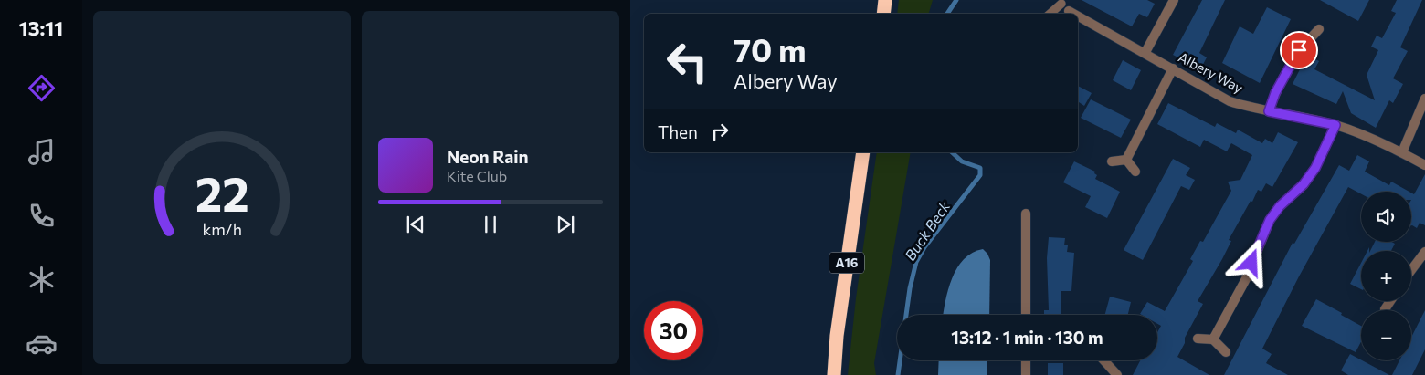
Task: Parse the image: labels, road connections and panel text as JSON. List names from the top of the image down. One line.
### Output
{"streets":{"highway":["A16"],"street":["Albery Way"]},"water":["Buck Beck"],"page":{"tabs":"13:11","turn":["70 m","Albery Way"],"then":"Then","song":["Neon Rain","Kite Club"],"map_buttons":["+","−"],"limit":"30","trip":"13:12 · 1 min · 130 m","gauge":["22","km/h"]}}
